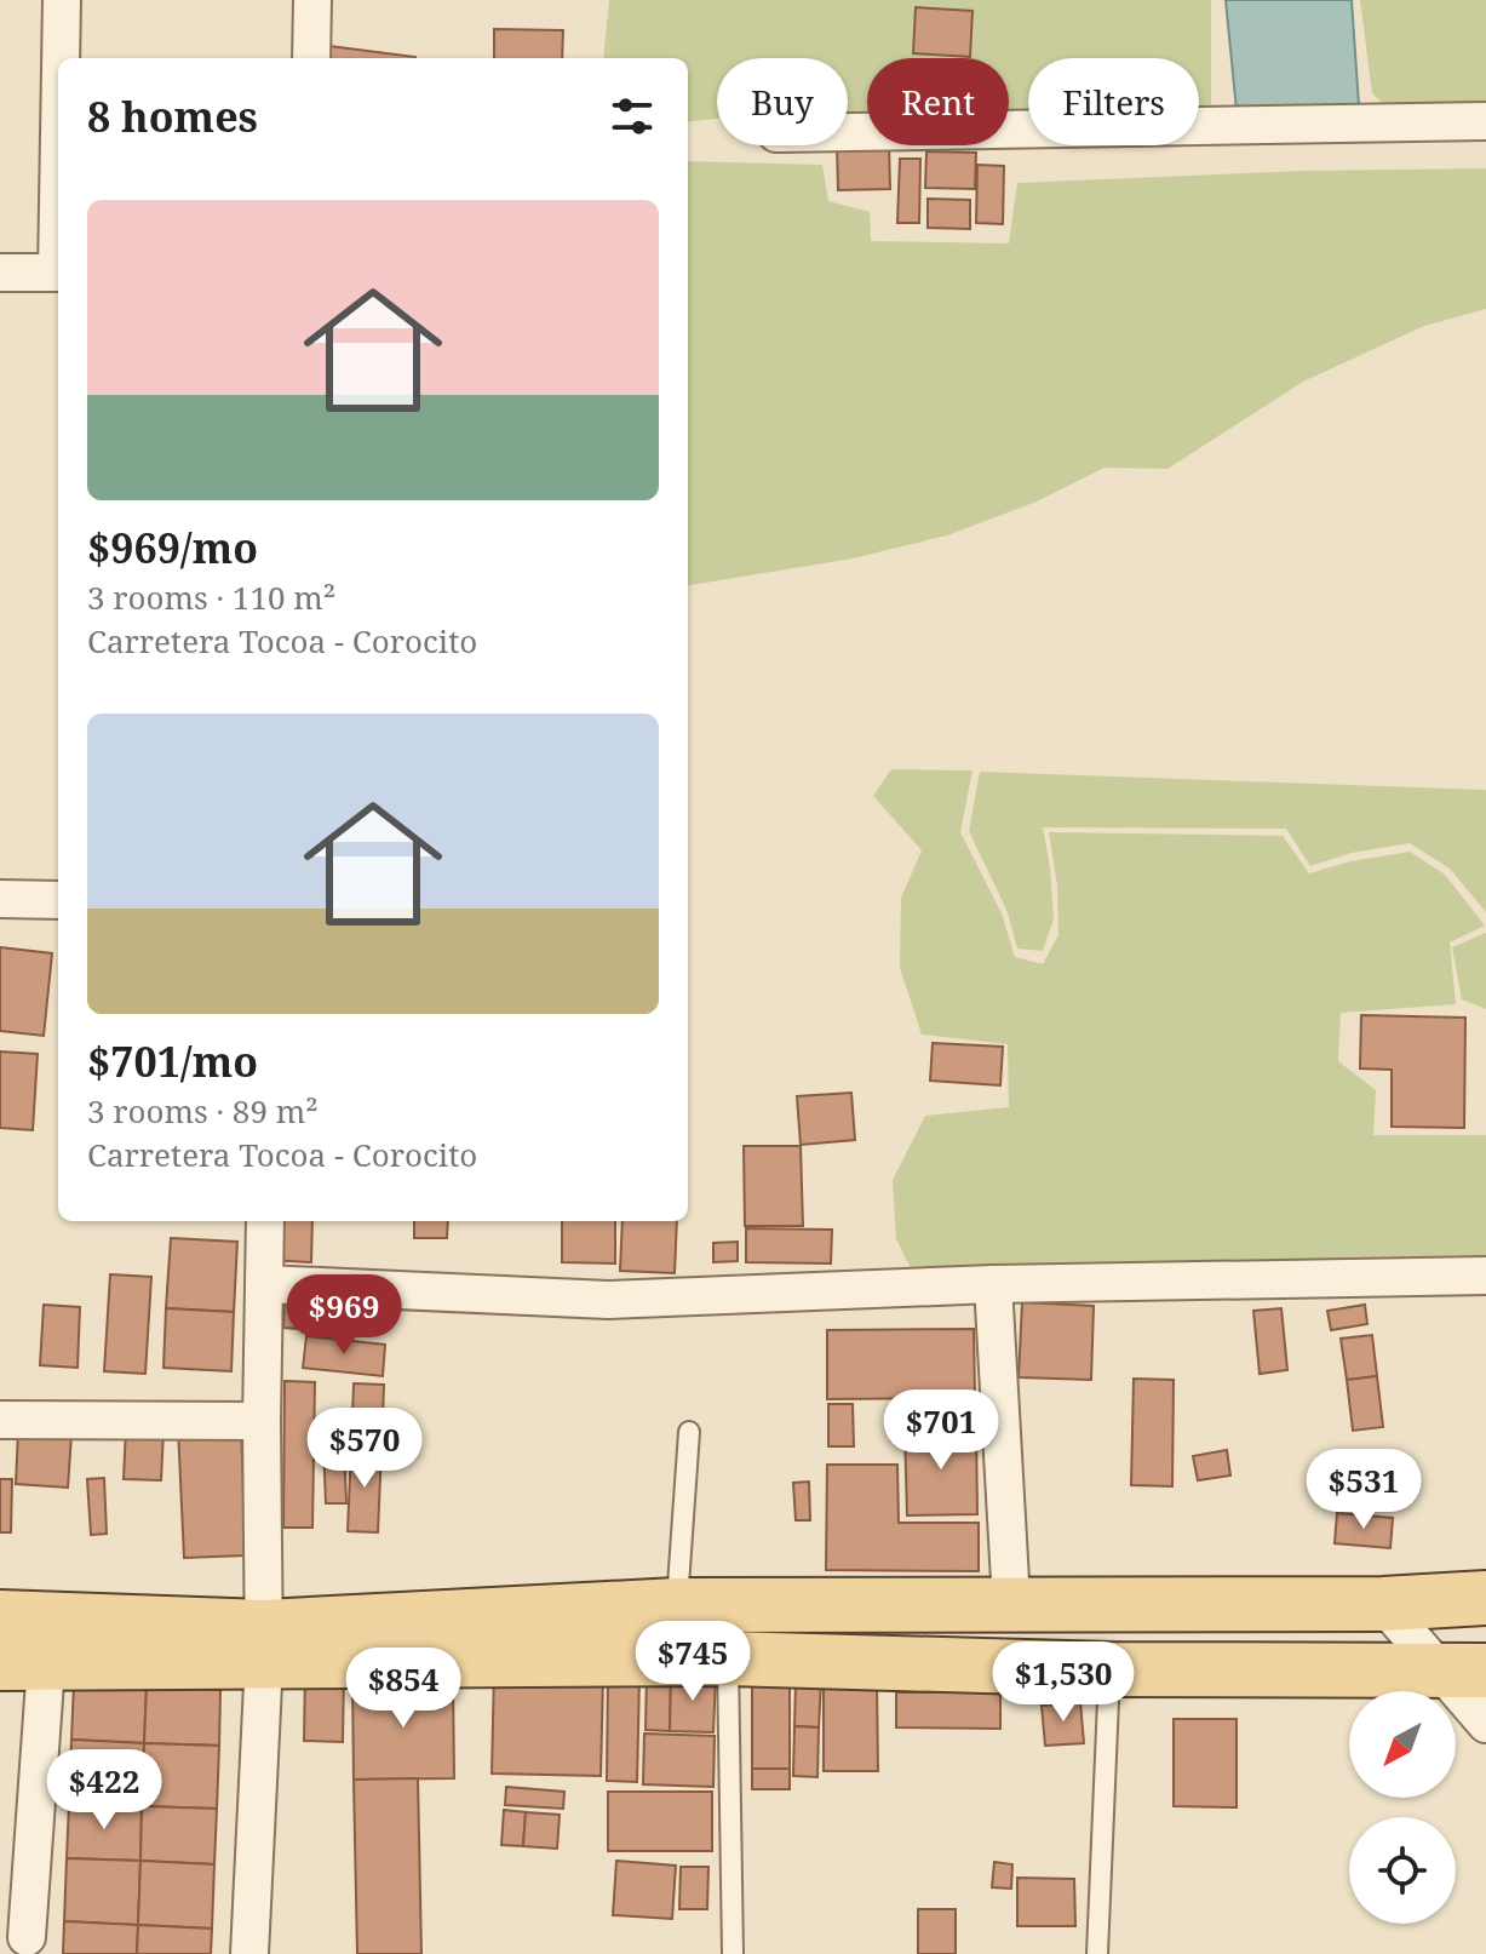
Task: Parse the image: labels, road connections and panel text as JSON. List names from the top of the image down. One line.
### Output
{"north":"bottom left","page":{"chip":["Buy","Rent","Filters"],"heading":"8 homes","list":[{"name":"$969/mo","note":"3 rooms · 110 m² · Carretera Tocoa - Corocito"},{"name":"$701/mo","note":"3 rooms · 89 m² · Carretera Tocoa - Corocito"}],"price":["$969","$701","$570","$531","$745","$1,530","$854","$422"]}}
